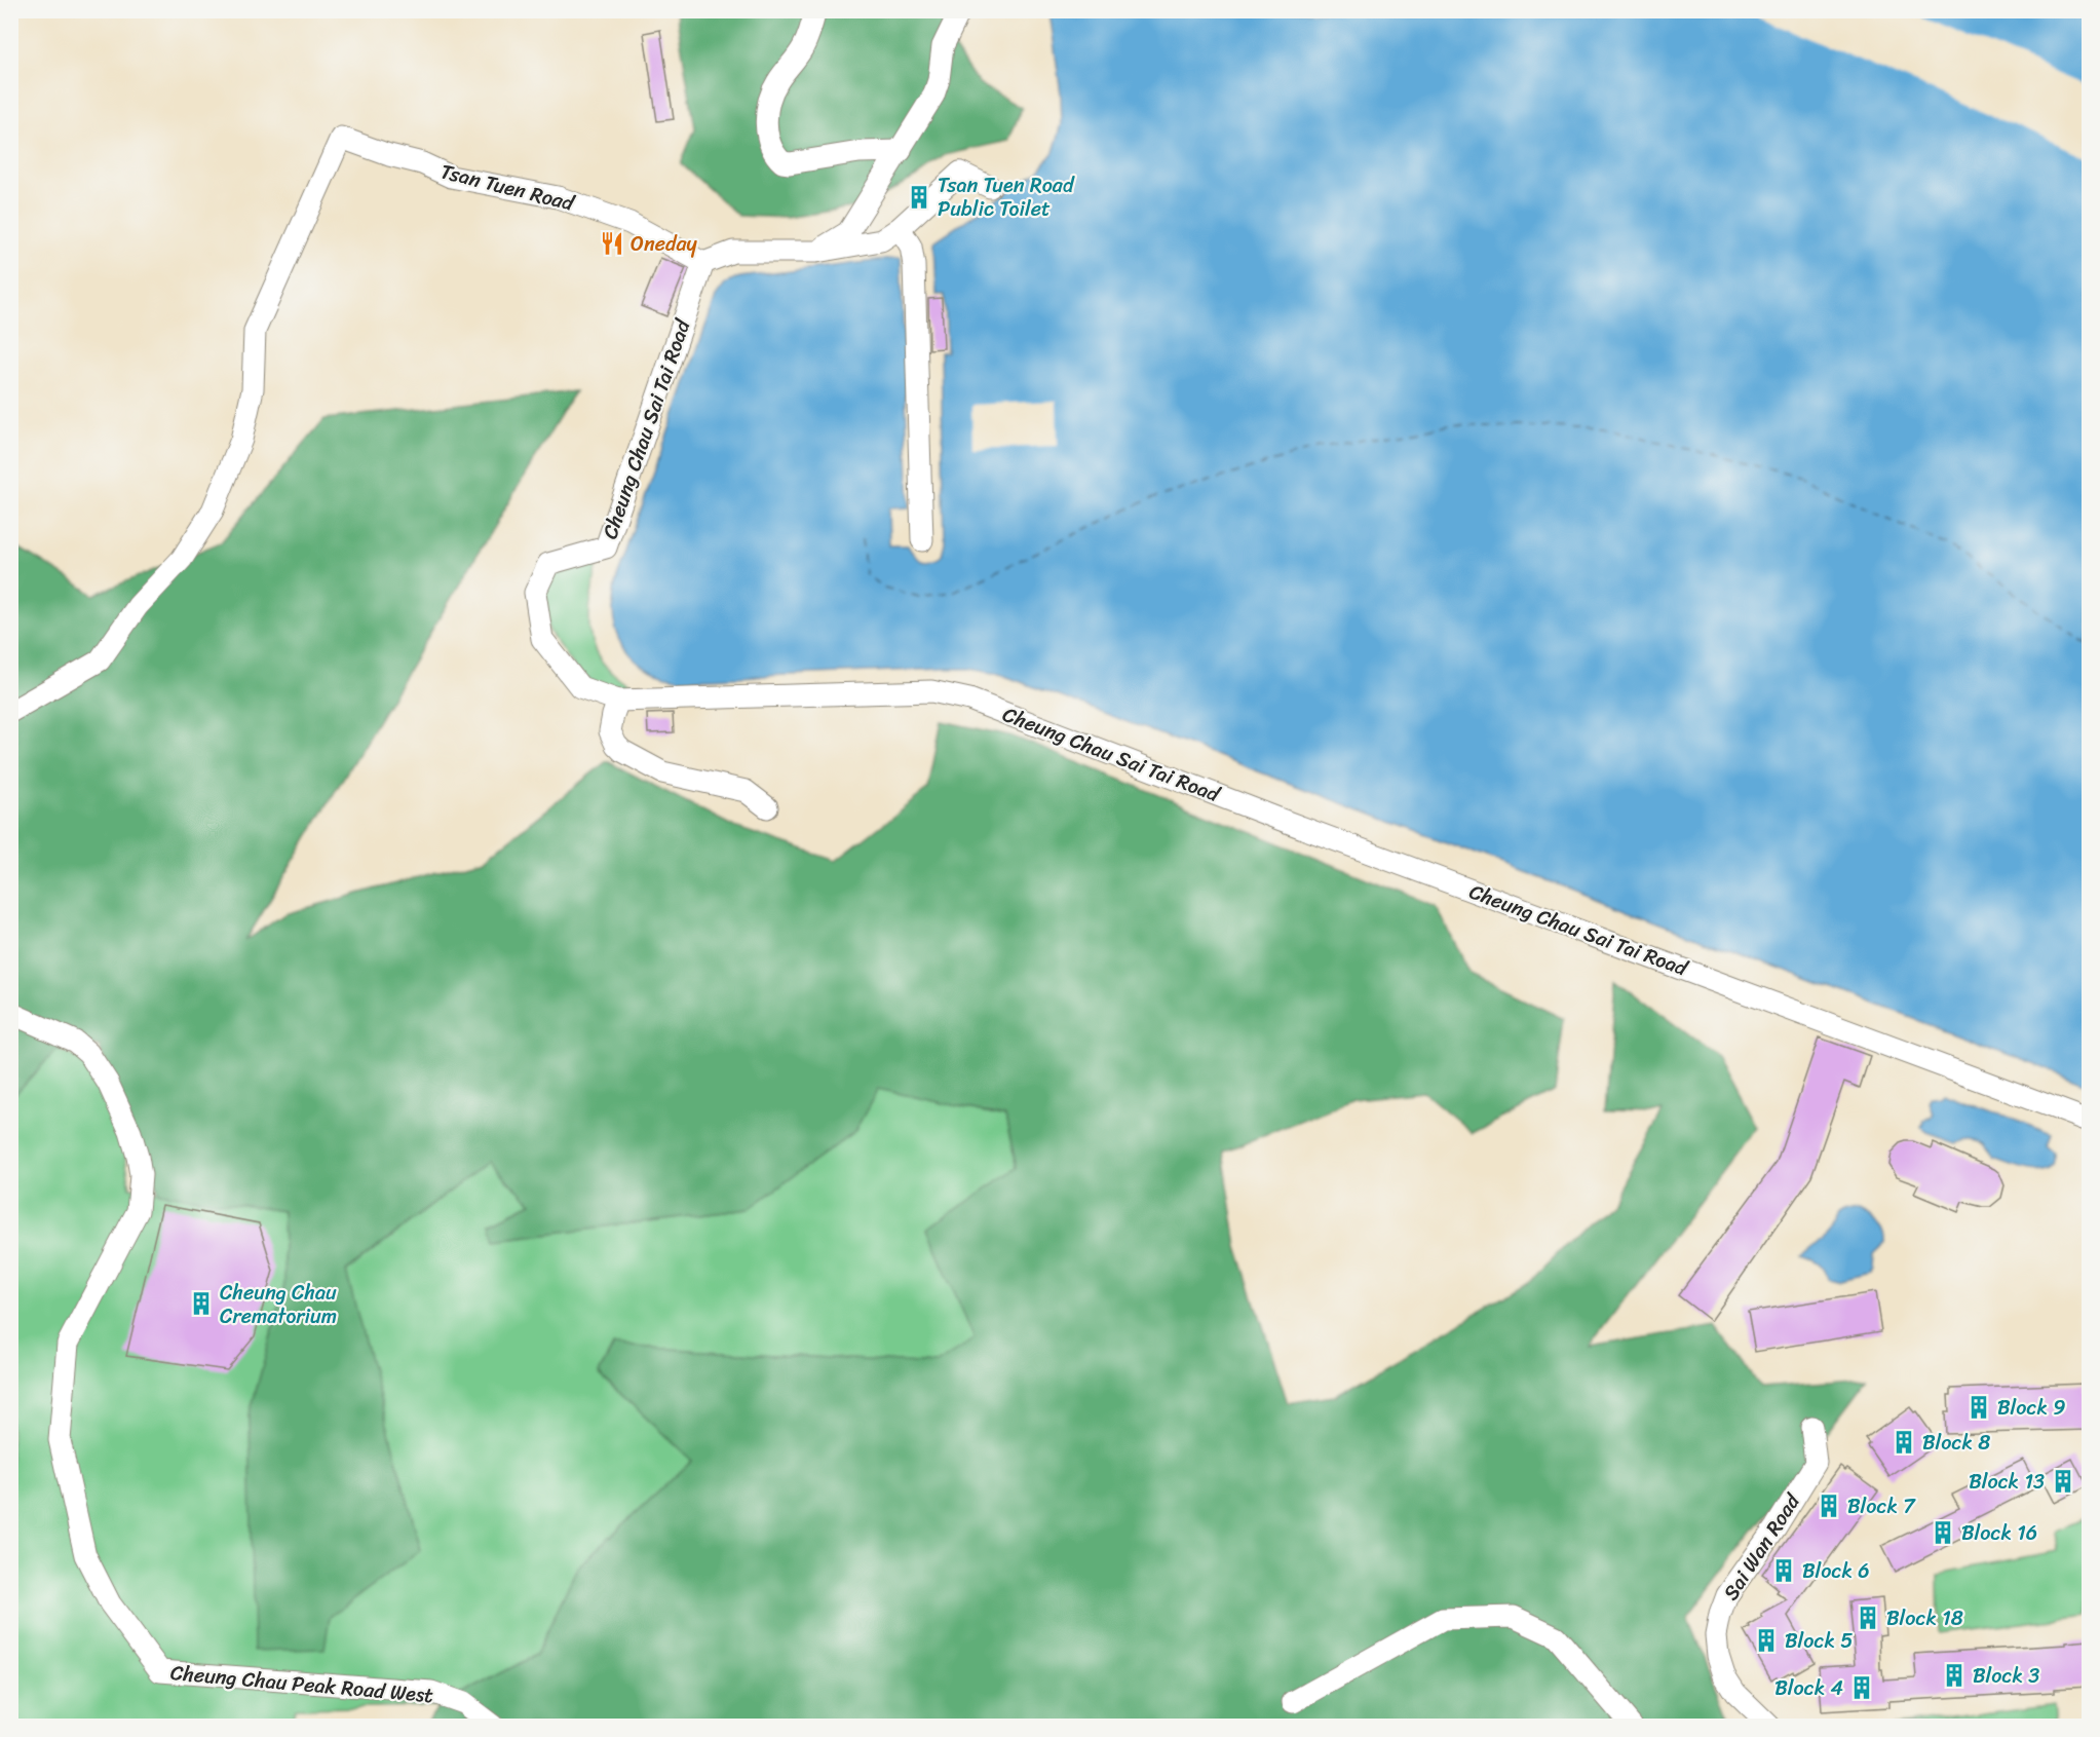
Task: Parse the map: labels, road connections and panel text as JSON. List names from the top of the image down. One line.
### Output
{"streets":{"street":["Tsan Tuen Road","Cheung Chau Sai Tai Road","Sai Wan Road","Cheung Chau Peak Road West"]},"crossings":[["Tsan Tuen Road","Cheung Chau Sai Tai Road"]],"places":{"building":["Tsan Tuen Road Public Toilet","Cheung Chau Crematorium","Block 9","Block 8","Block 13","Block 7","Block 16","Block 6","Block 18","Block 5","Block 3","Block 4"],"restaurant":["Oneday"]}}
